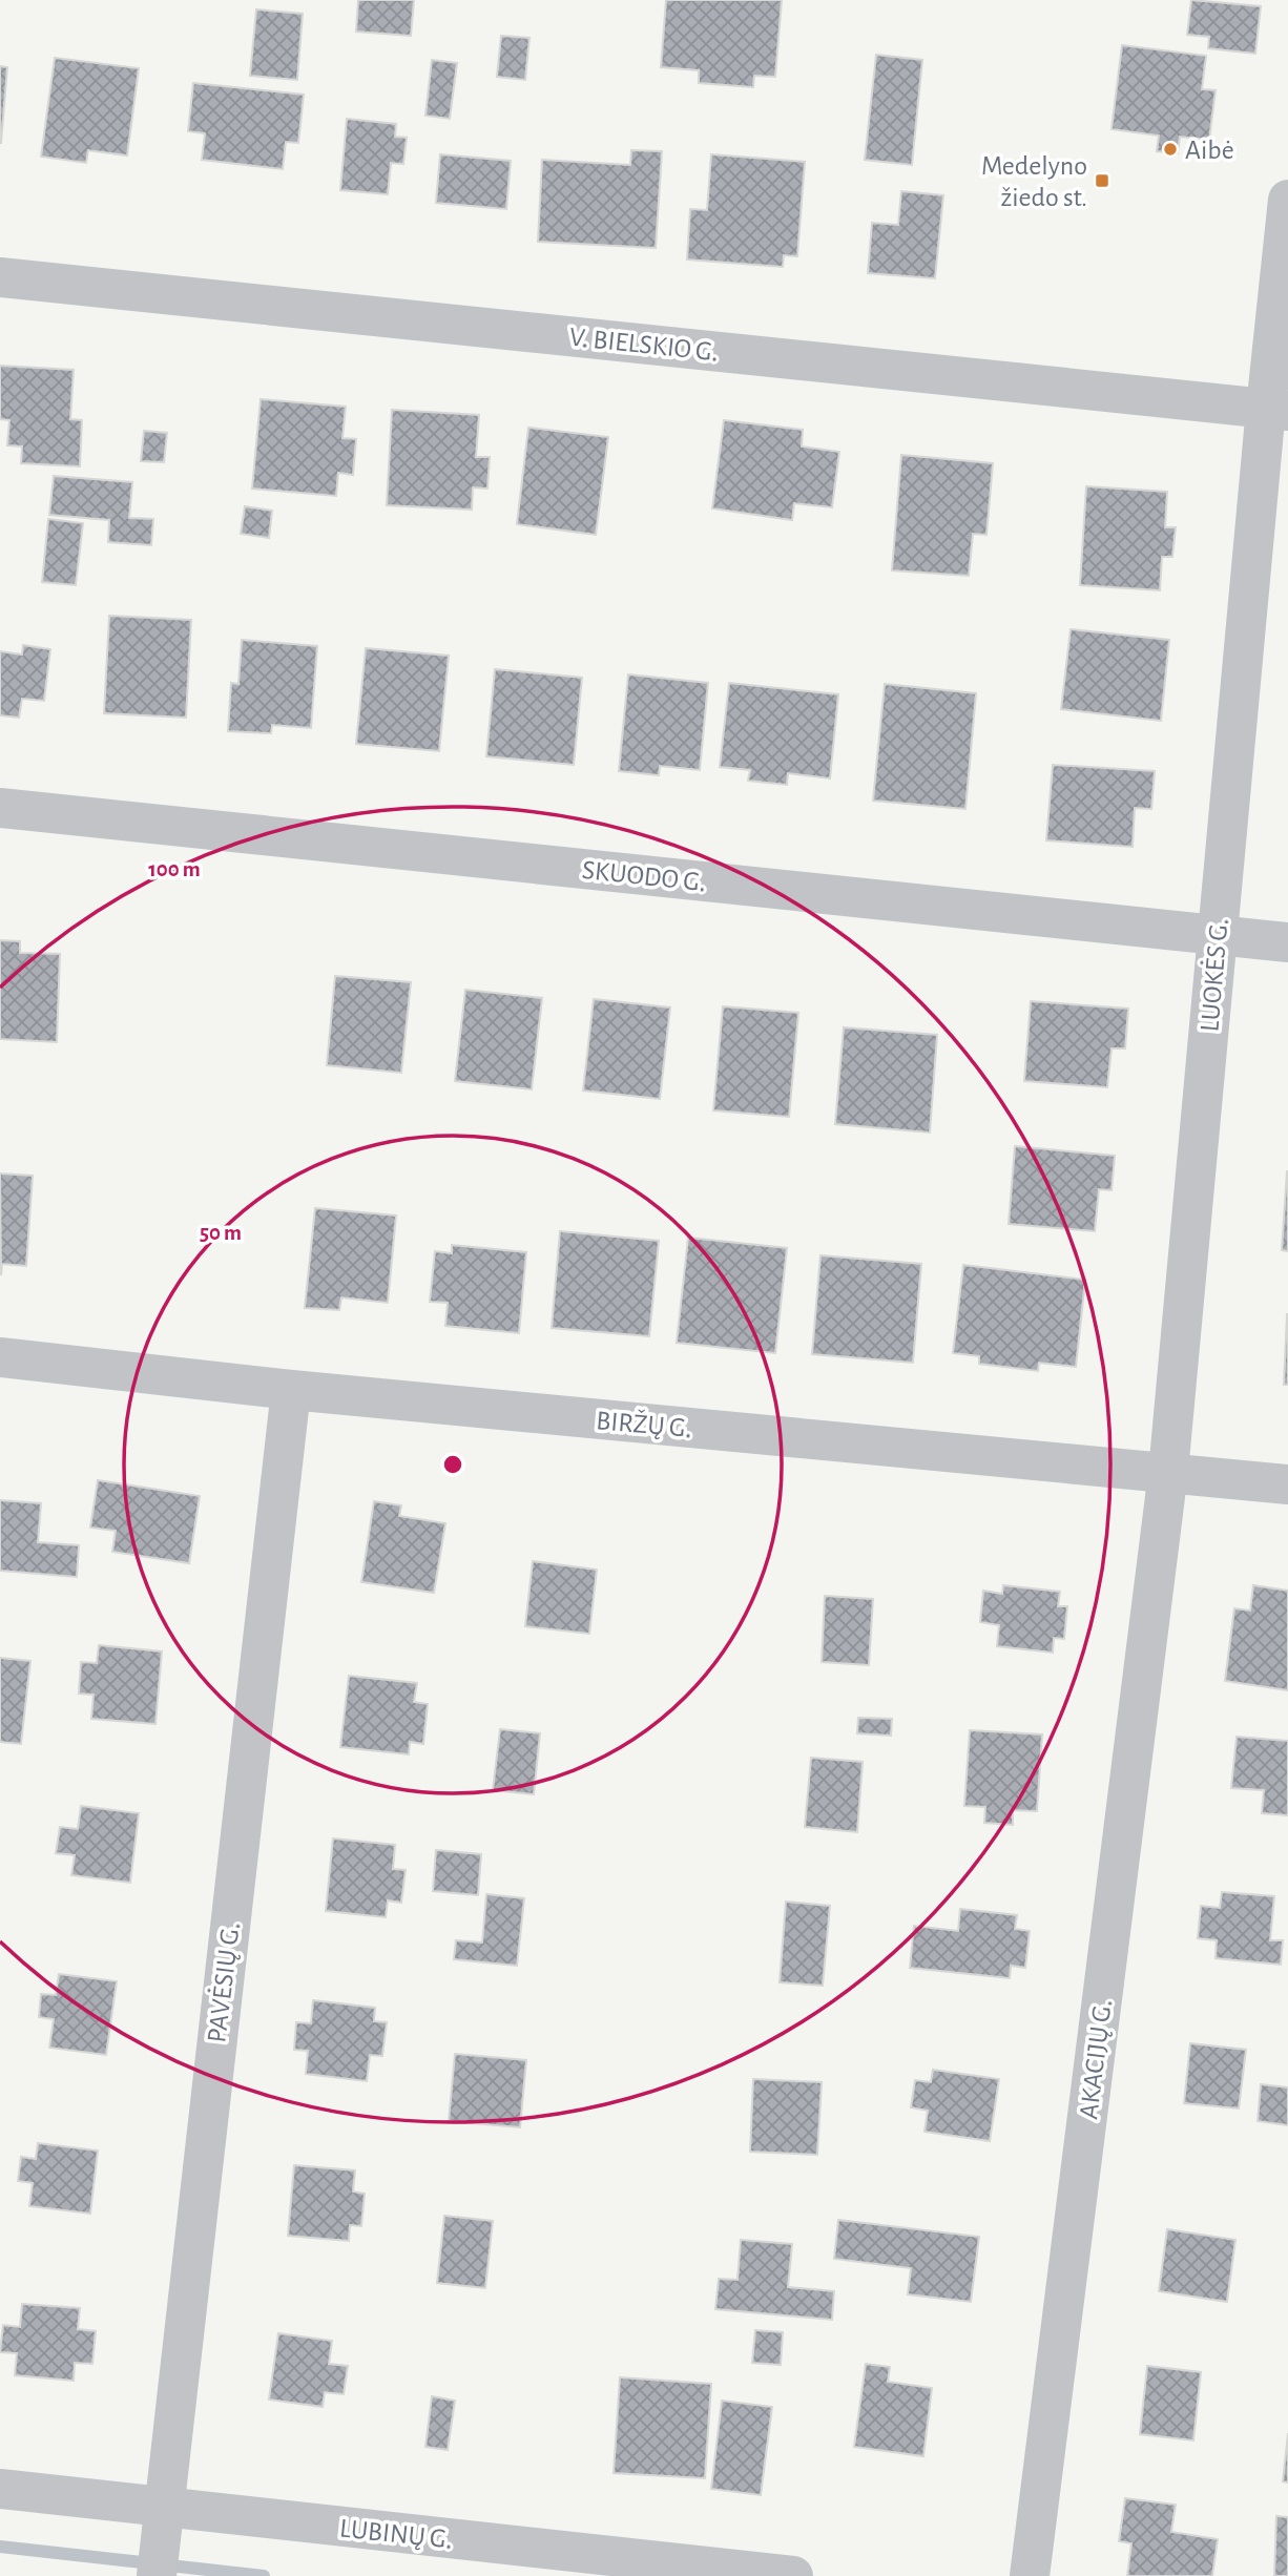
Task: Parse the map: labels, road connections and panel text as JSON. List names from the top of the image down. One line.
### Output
{"streets":{"street":["V. BIELSKIO G.","SKUODO G.","LUOKĖS G.","BIRŽŲ G.","PAVĖSIŲ G.","AKACIJŲ G.","LUBINŲ G."]},"crossings":[["V. BIELSKIO G.","LUOKĖS G."],["SKUODO G.","LUOKĖS G."],["LUOKĖS G.","BIRŽŲ G."],["LUOKĖS G.","AKACIJŲ G."],["BIRŽŲ G.","PAVĖSIŲ G."],["PAVĖSIŲ G.","LUBINŲ G."]],"places":{"other":["Aibė"],"transit":["Medelyno žiedo st."]},"rings":["100 m","50 m"]}
